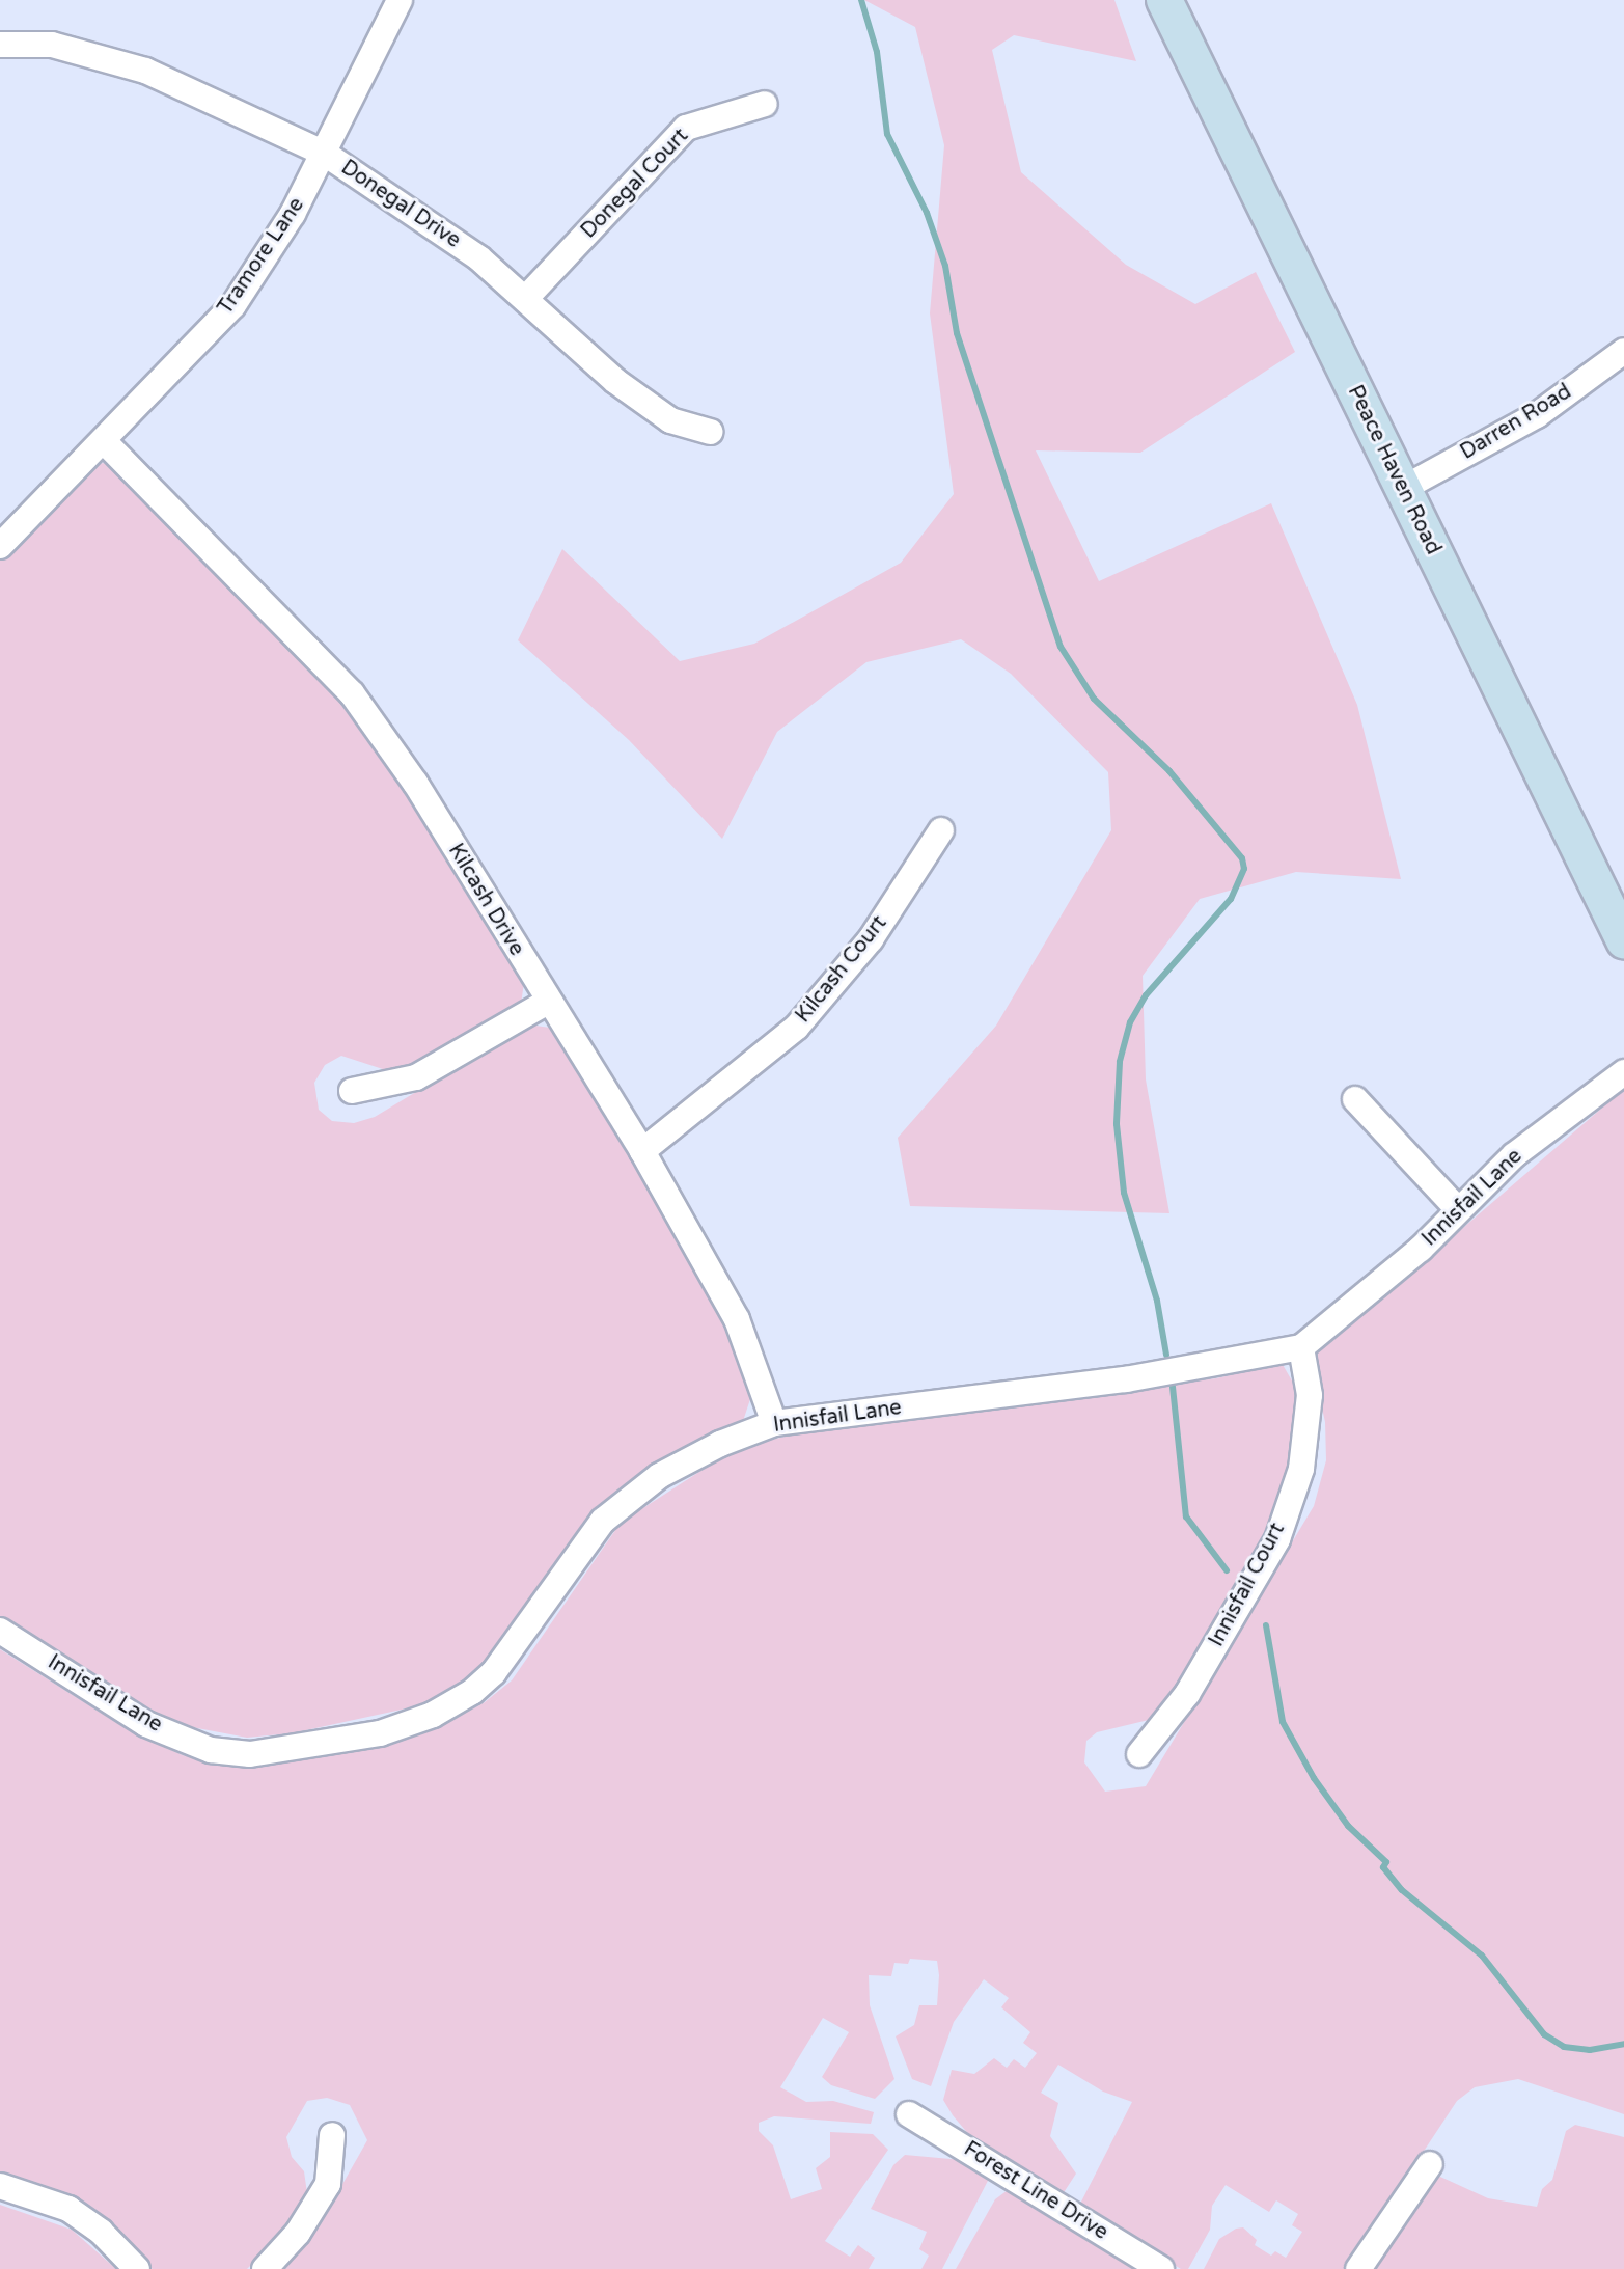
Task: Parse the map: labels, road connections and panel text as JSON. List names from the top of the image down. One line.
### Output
{"streets":{"main road":["Peace Haven Road"],"street":["Donegal Court","Donegal Drive","Tramore Lane","Darren Road","Kilcash Drive","Kilcash Court","Innisfail Lane","Innisfail Court","Forest Line Drive"]},"crossings":[["Donegal Court","Donegal Drive"],["Donegal Drive","Tramore Lane"],["Tramore Lane","Kilcash Drive"],["Darren Road","Peace Haven Road"],["Kilcash Drive","Kilcash Court"],["Kilcash Drive","Innisfail Lane"],["Innisfail Lane","Innisfail Court"]]}
